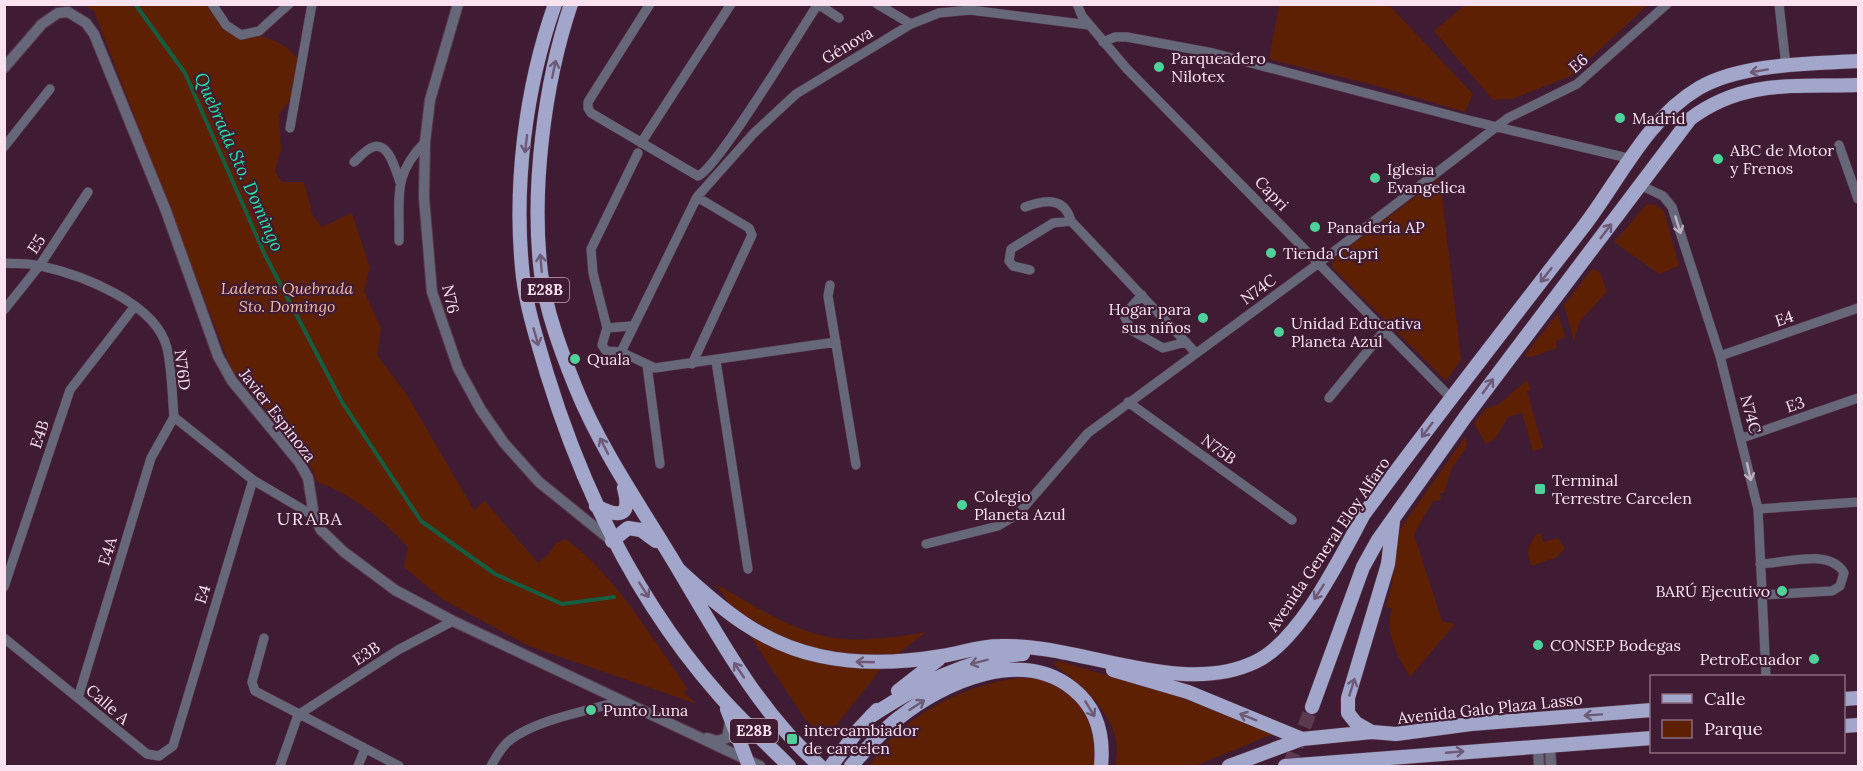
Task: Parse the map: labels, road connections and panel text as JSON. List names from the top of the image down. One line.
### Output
{"streets":{"main road":["E28B","Avenida General Eloy Alfaro","Avenida Galo Plaza Lasso"],"street":["Génova","E6","Capri","E5","N74C","N76","E4","N76D","E3","Javier Espinoza","E4B","N75B","E4A","E3B","Calle A"]},"crossings":[["Génova","Capri"],["E6","N74C"],["Capri","N74C"],["Capri","Avenida General Eloy Alfaro"],["E5","N76D"],["N74C","E4"],["N74C","E3"],["N74C","N75B"],["E28B","N76"],["E28B","Avenida General Eloy Alfaro"],["E4","Calle A"],["N76D","E4B"],["N76D","E4A"],["Javier Espinoza","E3B"],["E4A","Calle A"]],"one_way":["Avenida General Eloy Alfaro"],"districts":["URABA"],"water":["Quebrada Sto. Domingo"],"parks":["Laderas Quebrada Sto. Domingo"],"places":{"other":["Parqueadero Nilotex","Madrid","ABC de Motor y Frenos","Iglesia Evangelica","Panadería AP","Tienda Capri","Hogar para sus niños","Unidad Educativa Planeta Azul","Quala","Colegio Planeta Azul","BARÚ Ejecutivo","CONSEP Bodegas","PetroEcuador","Punto Luna"],"transit":["Terminal Terrestre Carcelen","intercambiador de carcelen"]},"legend":["Calle","Parque"]}
